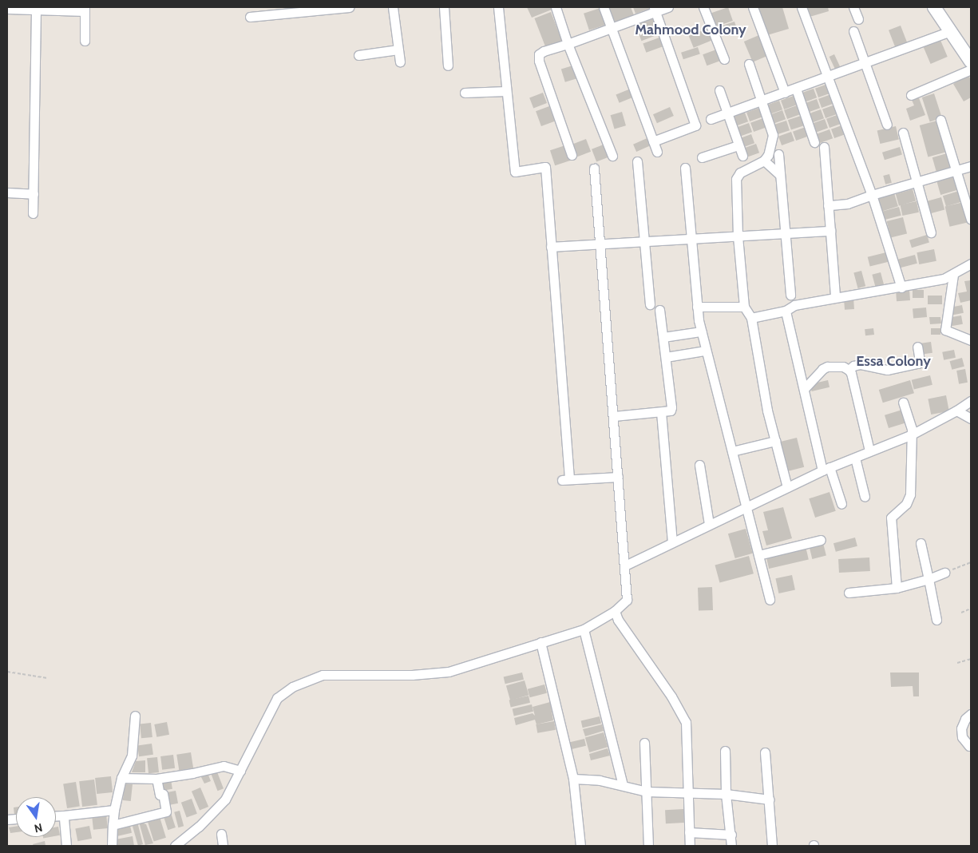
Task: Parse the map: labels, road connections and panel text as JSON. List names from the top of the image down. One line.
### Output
{"districts":["Mahmood Colony","Essa Colony"],"north":"bottom"}
